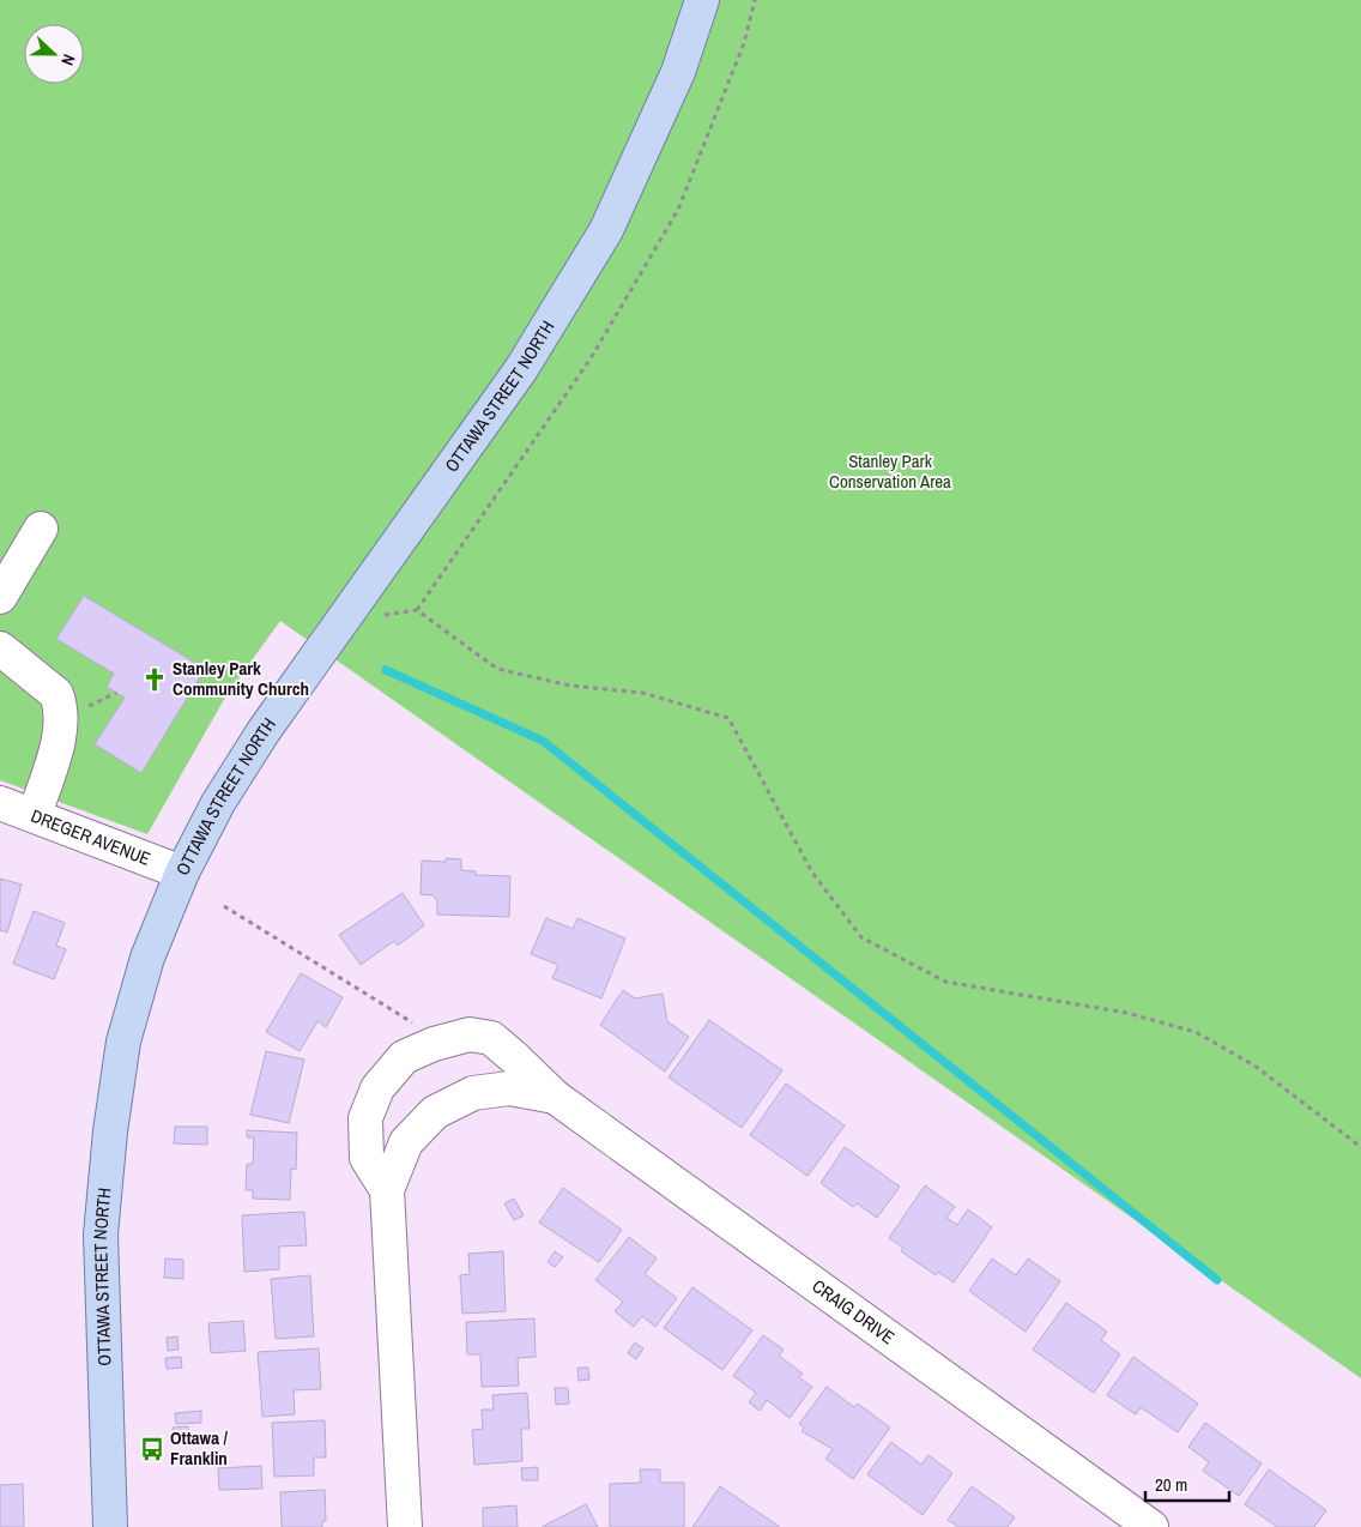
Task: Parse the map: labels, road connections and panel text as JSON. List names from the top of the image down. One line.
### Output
{"streets":{"main road":["OTTAWA STREET NORTH"],"street":["DREGER AVENUE","CRAIG DRIVE"]},"crossings":[["OTTAWA STREET NORTH","DREGER AVENUE"]],"parks":["Stanley Park Conservation Area"],"places":{"church":["Stanley Park Community Church"],"bus stop":["Ottawa / Franklin"]},"scale_bar":"20 m","north":"right"}
